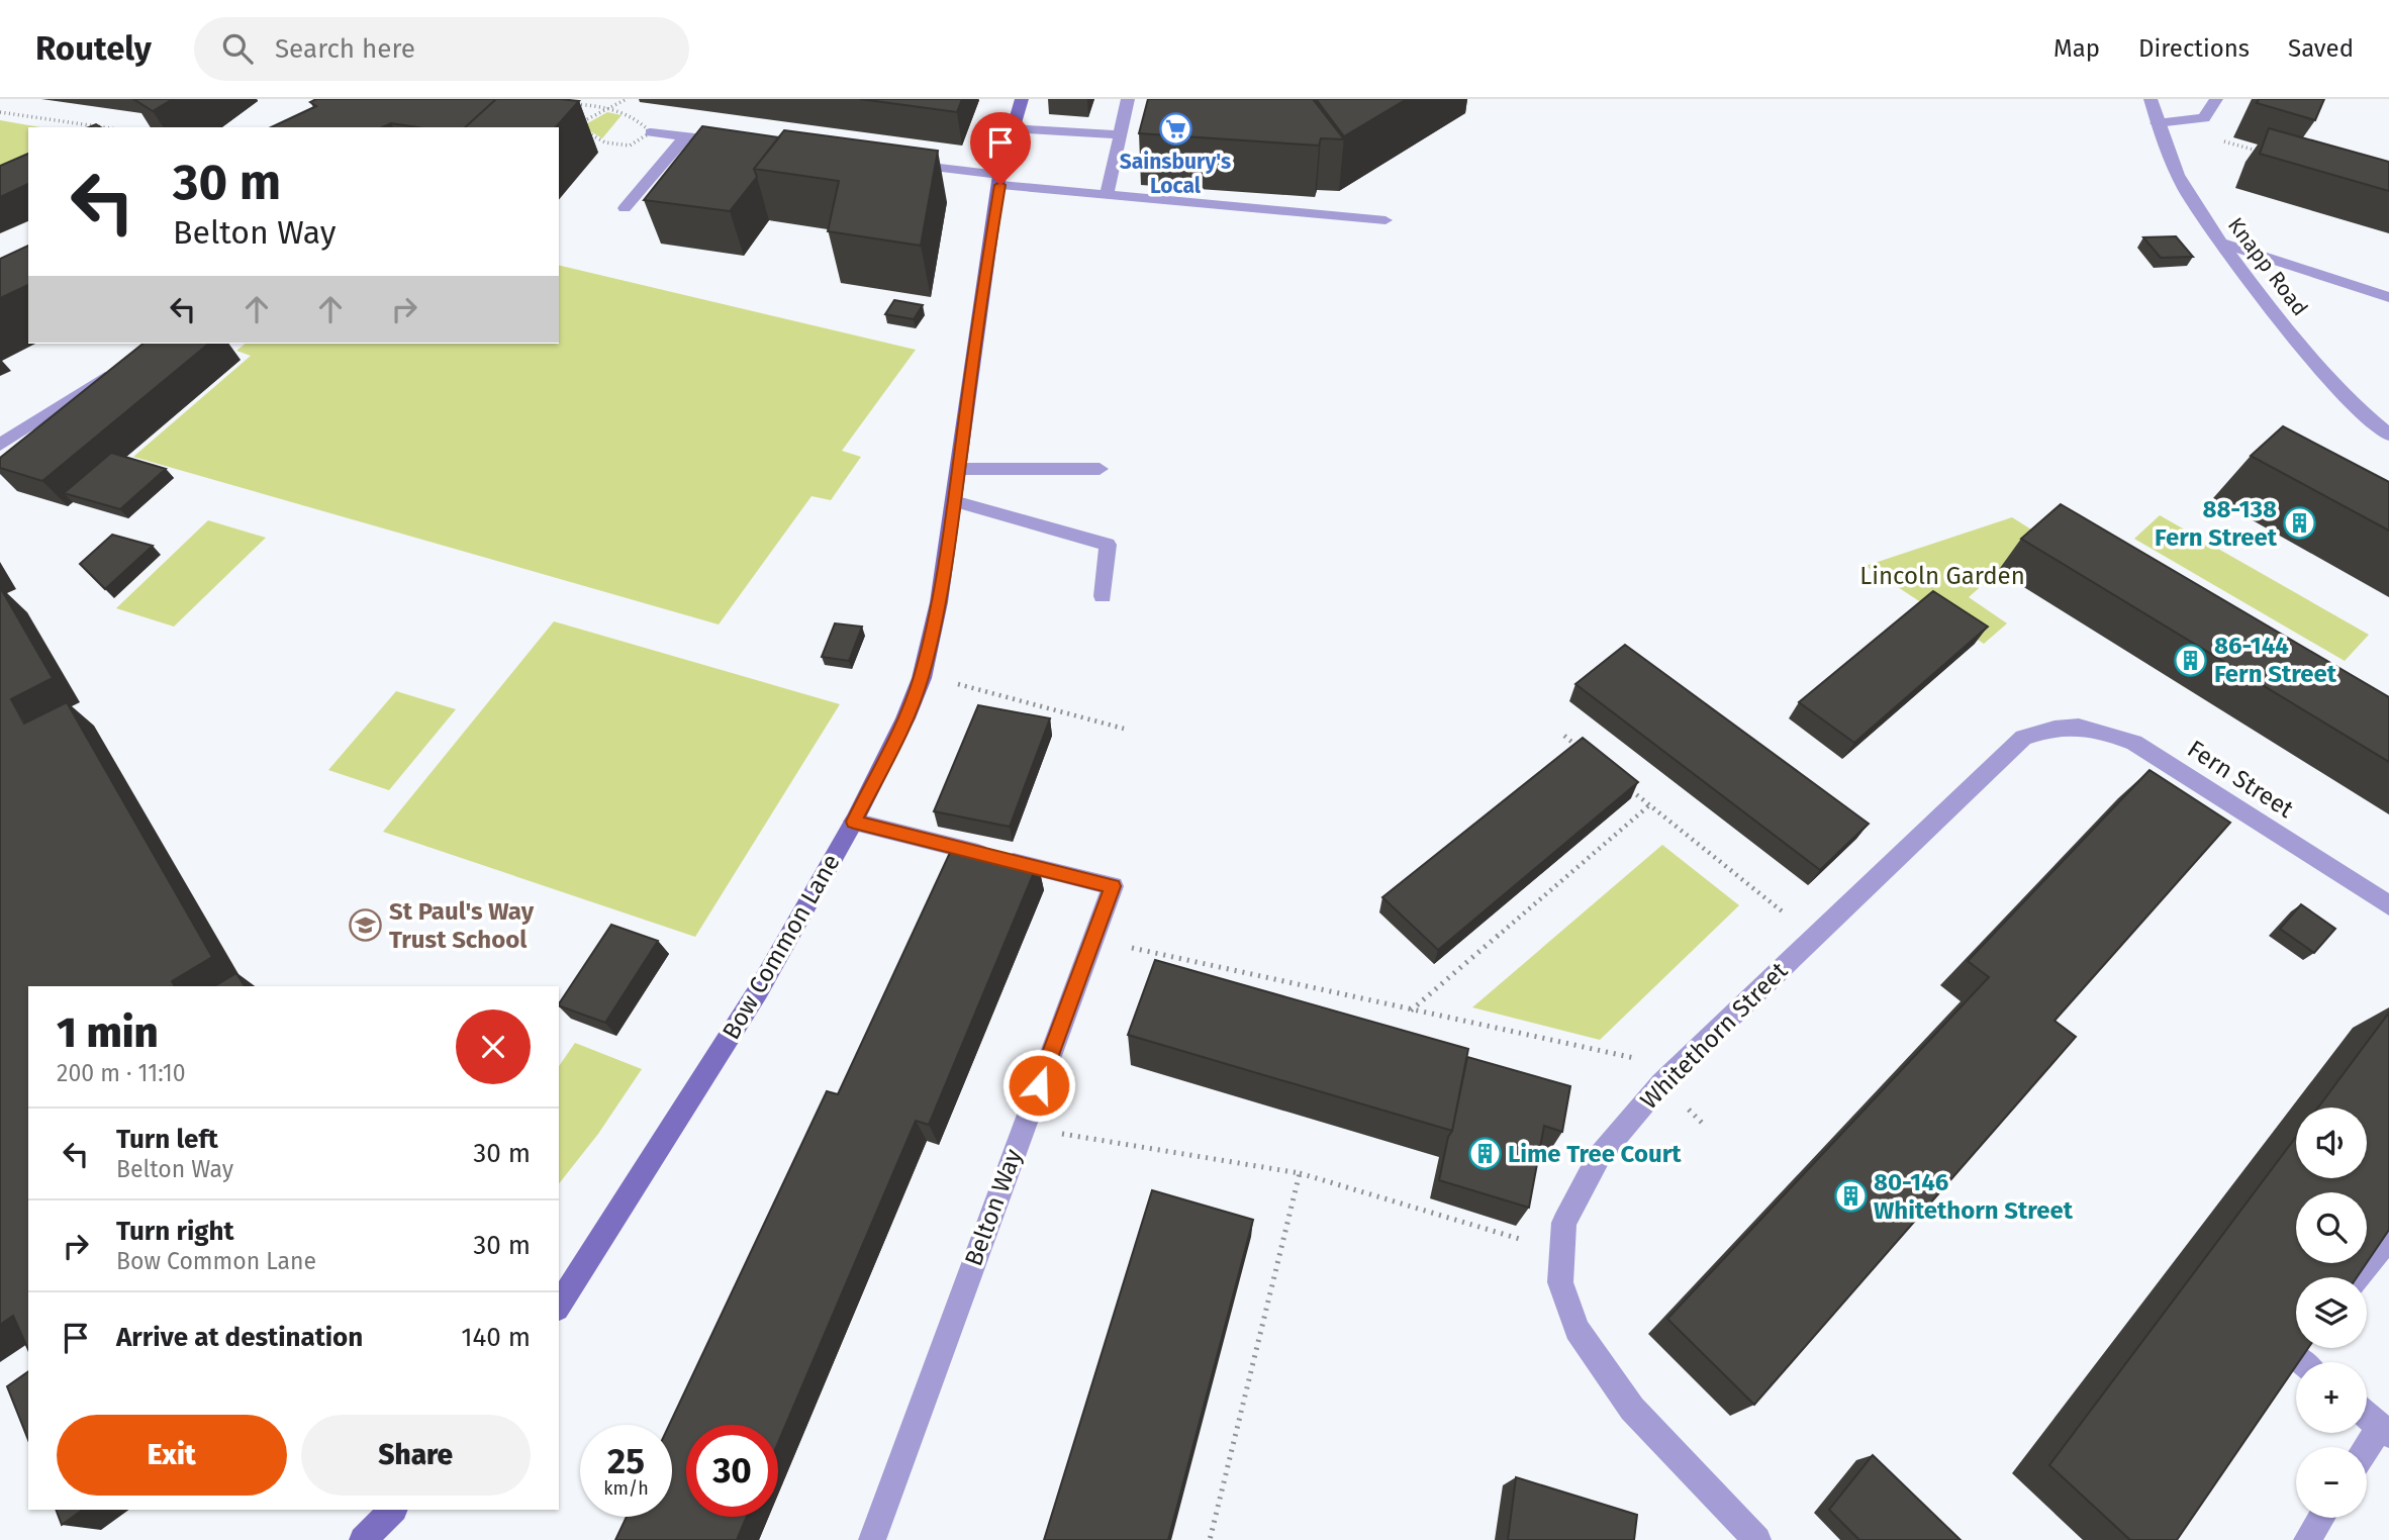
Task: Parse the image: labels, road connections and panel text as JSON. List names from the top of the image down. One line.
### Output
{"streets":{"street":["Knapp Road","Fern Street","Bow Common Lane","Whitethorn Street","Belton Way"]},"crossings":[["Fern Street","Whitethorn Street"],["Bow Common Lane","Belton Way"]],"parks":["Lincoln Garden"],"places":{"supermarket":["Sainsbury's Local"],"building":["88-138 Fern Street","86-144 Fern Street","Lime Tree Court","80-146 Whitethorn Street"],"school or university":["St Paul's Way Trust School"]},"page":{"header":"Routely","search":"Search here","nav":["Map","Directions","Saved"],"turn":["30 m","Belton Way"],"heading":["1 min","200 m · 11:10"],"list":[{"name":"Turn left","note":"Belton Way","value":"30 m"},{"name":"Turn right","note":"Bow Common Lane","value":"30 m"},{"name":"Arrive at destination","value":"140 m"}],"map_buttons":["+","−"],"buttons":["Exit","Share"],"speed":"25 km/h","limit":"30"}}
